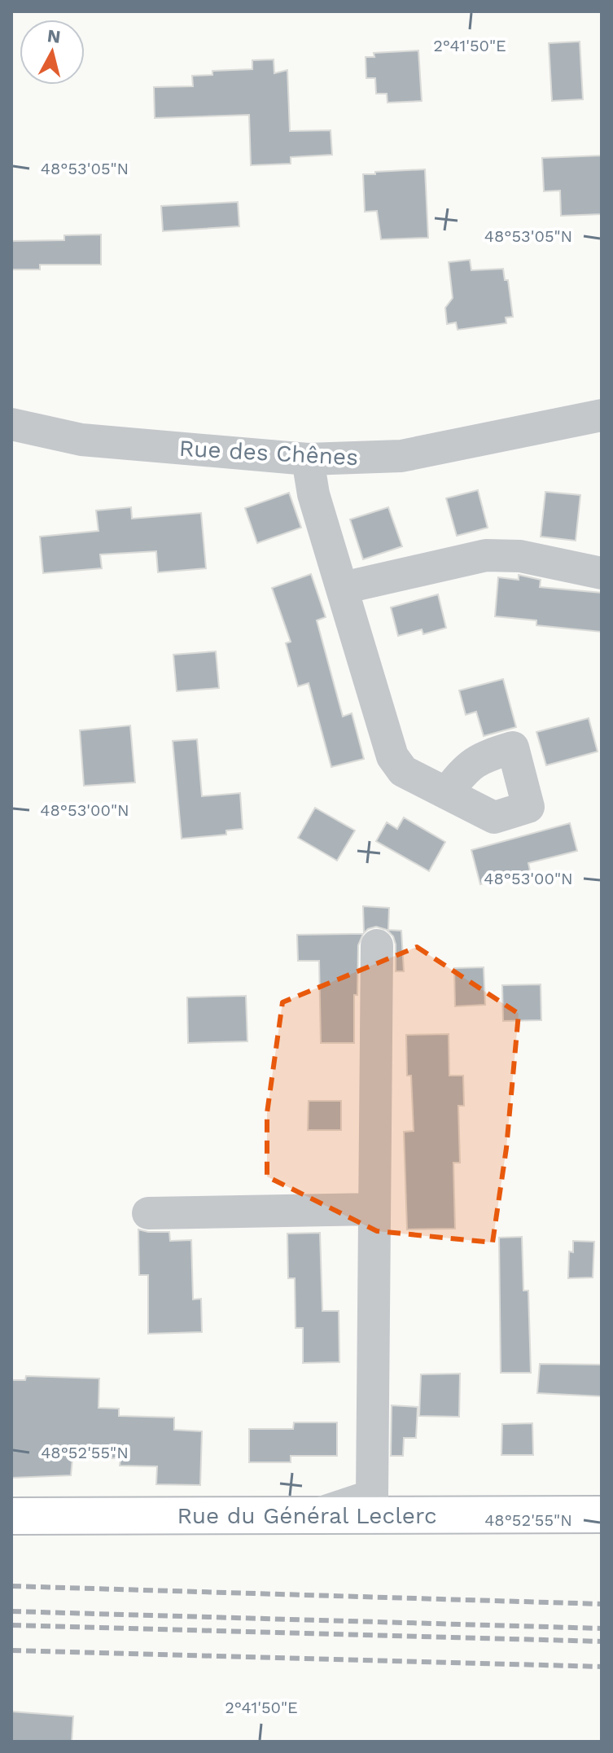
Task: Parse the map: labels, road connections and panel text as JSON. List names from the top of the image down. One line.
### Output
{"streets":{"main road":["Rue du Général Leclerc"],"street":["Rue des Chênes"]},"north":"top","coordinates":["2°41'50\"E","48°53'05\"N","48°53'00\"N","48°52'55\"N"]}
